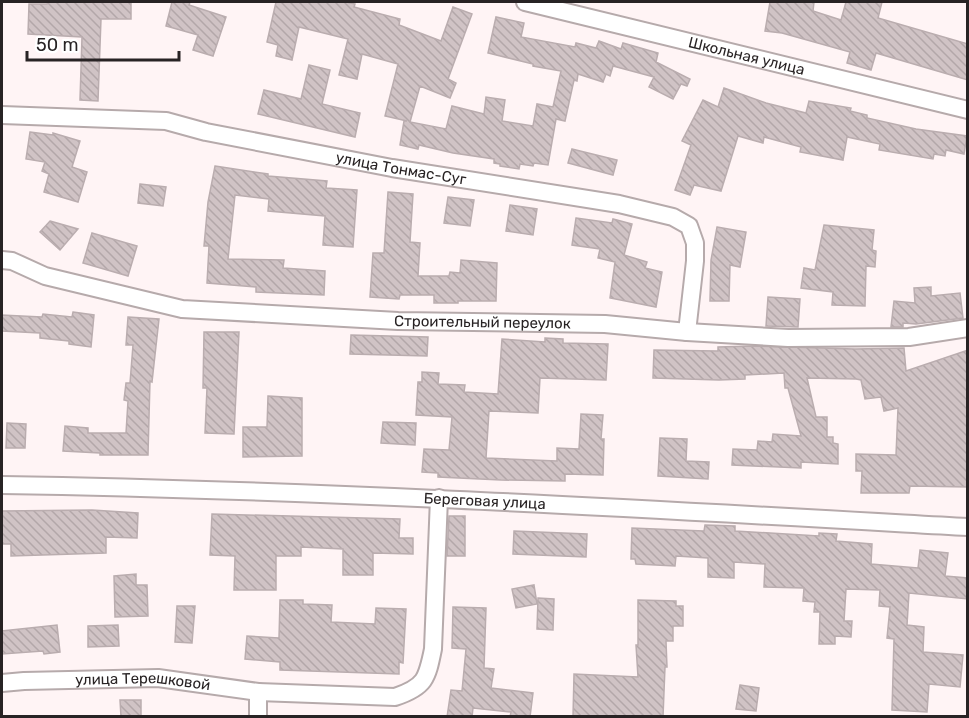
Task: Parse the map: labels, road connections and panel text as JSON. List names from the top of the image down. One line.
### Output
{"streets":{"street":["Школьная улица","улица Тонмас-Суг","Строительный переулок","Береговая улица","улица Терешковой"]},"crossings":[["улица Тонмас-Суг","Строительный переулок"],["Береговая улица","улица Терешковой"]],"scale_bar":"50 m"}
